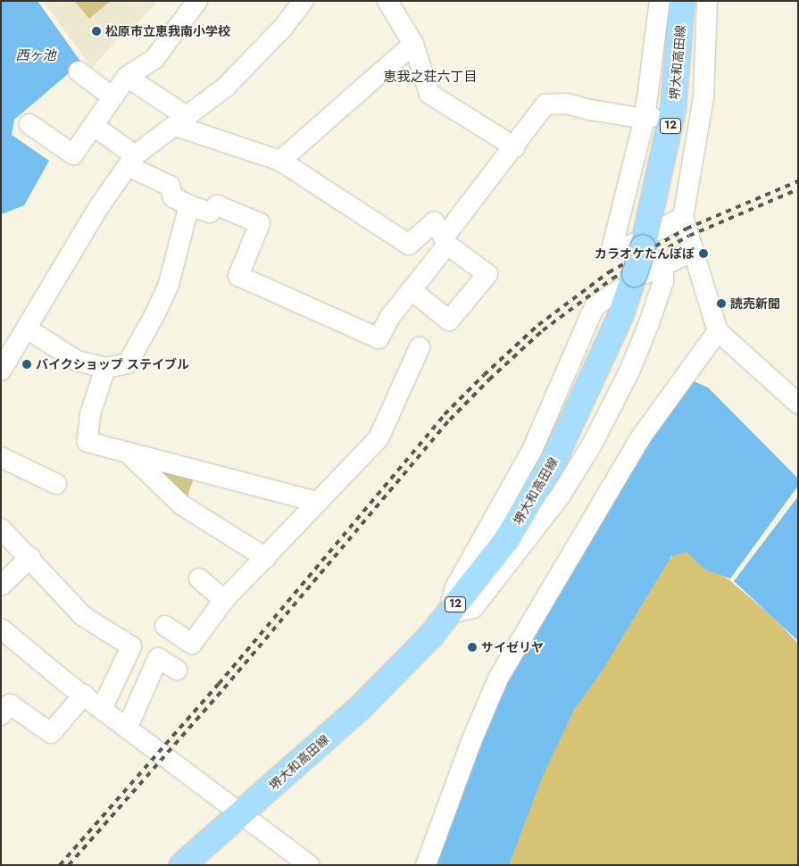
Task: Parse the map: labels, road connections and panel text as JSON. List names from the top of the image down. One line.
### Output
{"streets":{"main road":["堺大和高田線","12"]},"districts":["恵我之荘六丁目"],"water":["西ヶ池"],"places":["松原市立恵我南小学校","カラオケたんぽぽ","読売新聞","バイクショップ ステイブル","サイゼリヤ"]}
